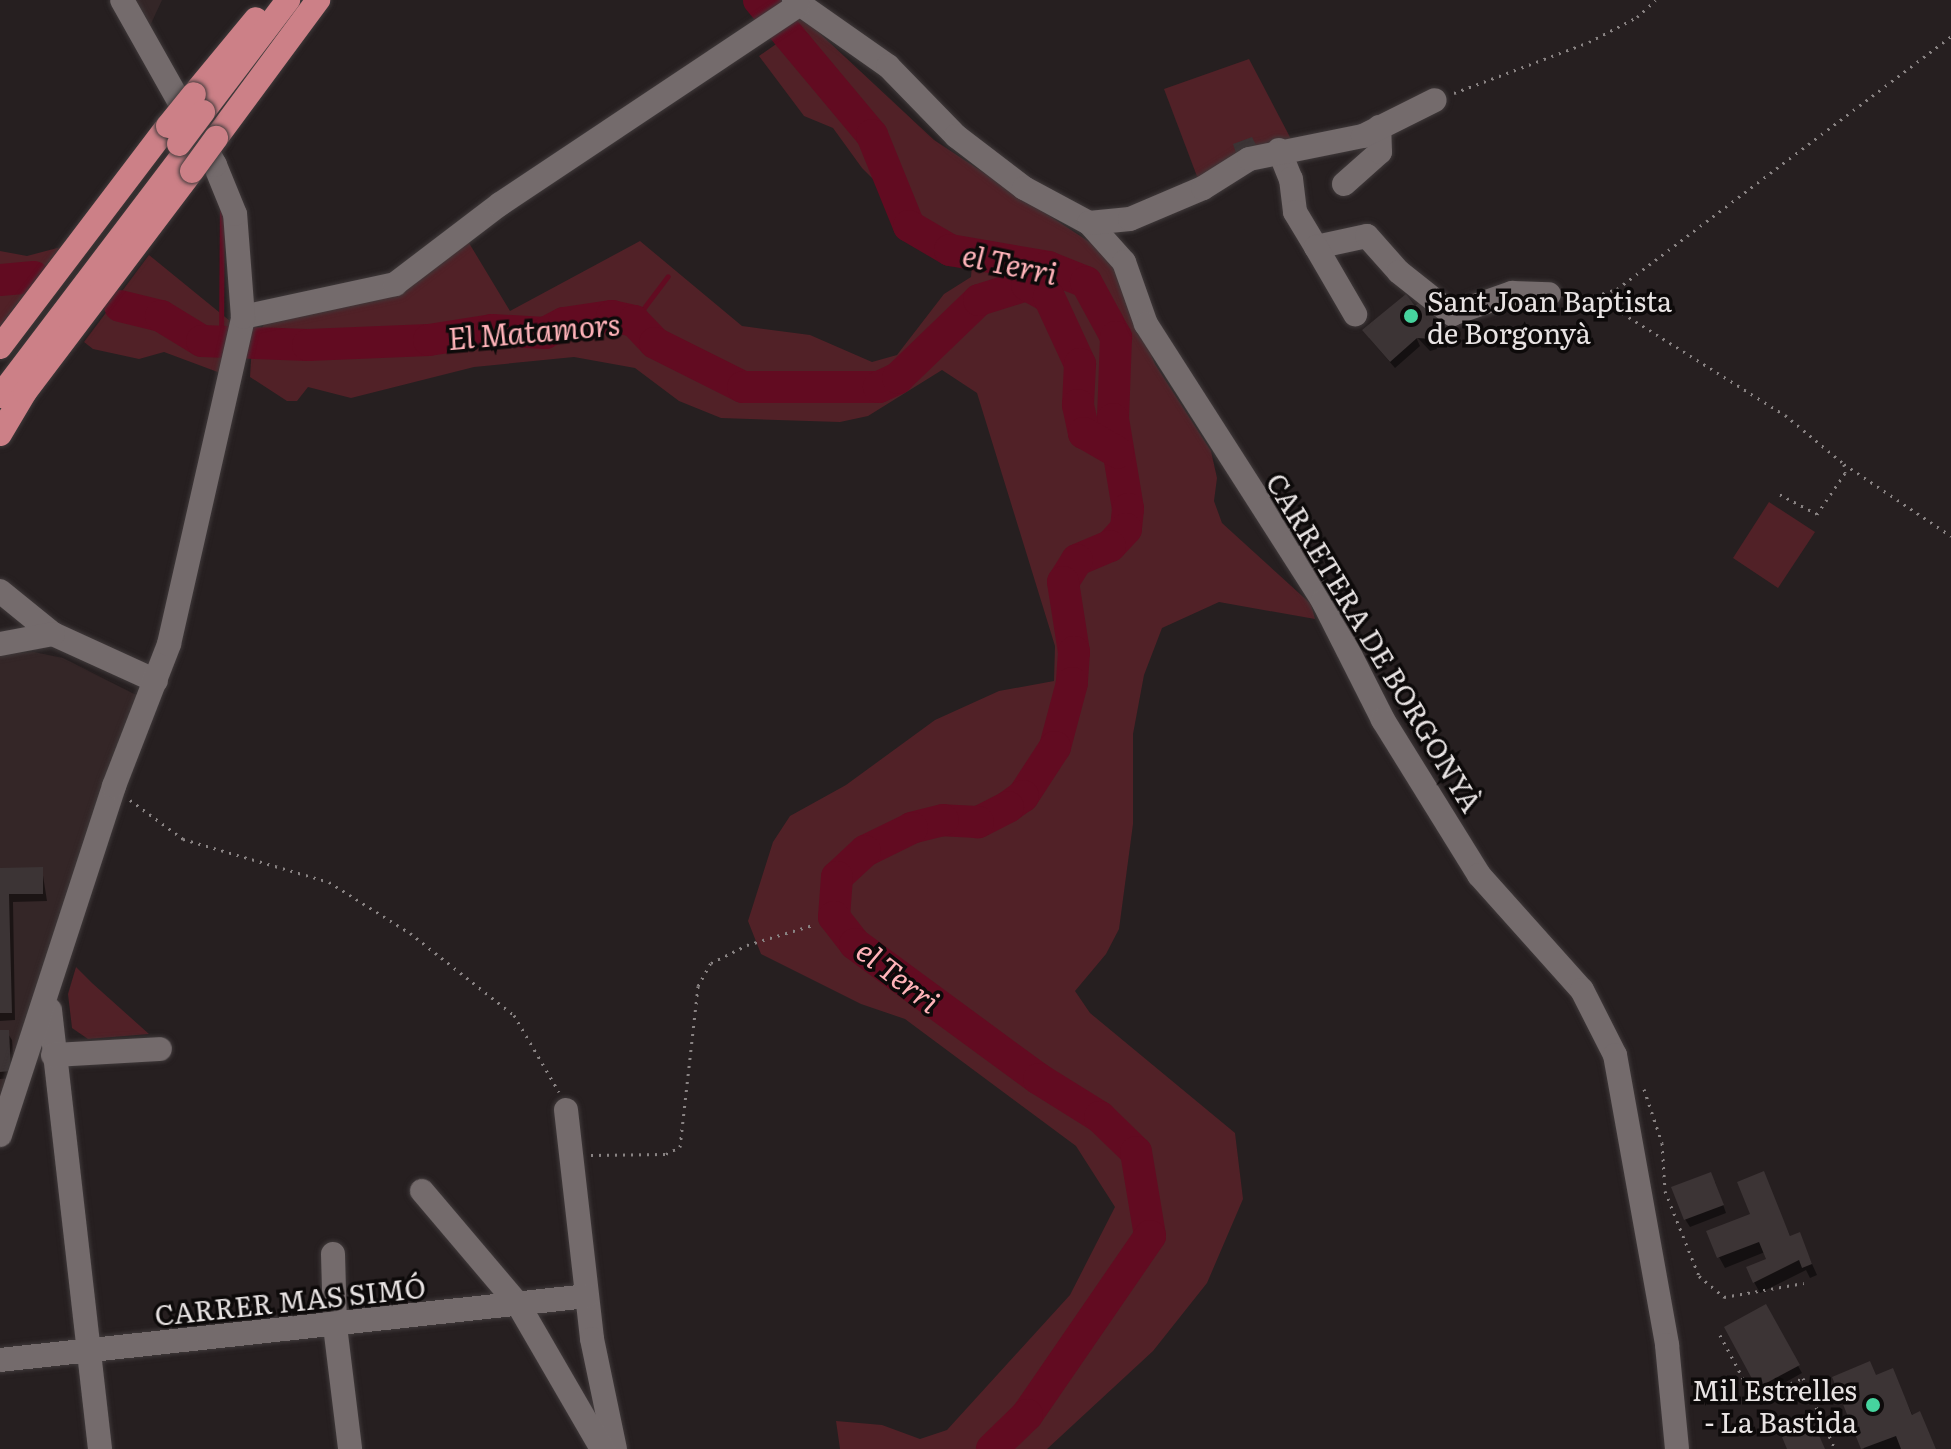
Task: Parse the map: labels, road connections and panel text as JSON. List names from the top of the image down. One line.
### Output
{"streets":{"street":["CARRETERA DE BORGONYÀ","CARRER MAS SIMÓ"]},"water":["el Terri","El Matamors"],"places":["Sant Joan Baptista de Borgonyà","Mil Estrelles - La Bastida"]}
